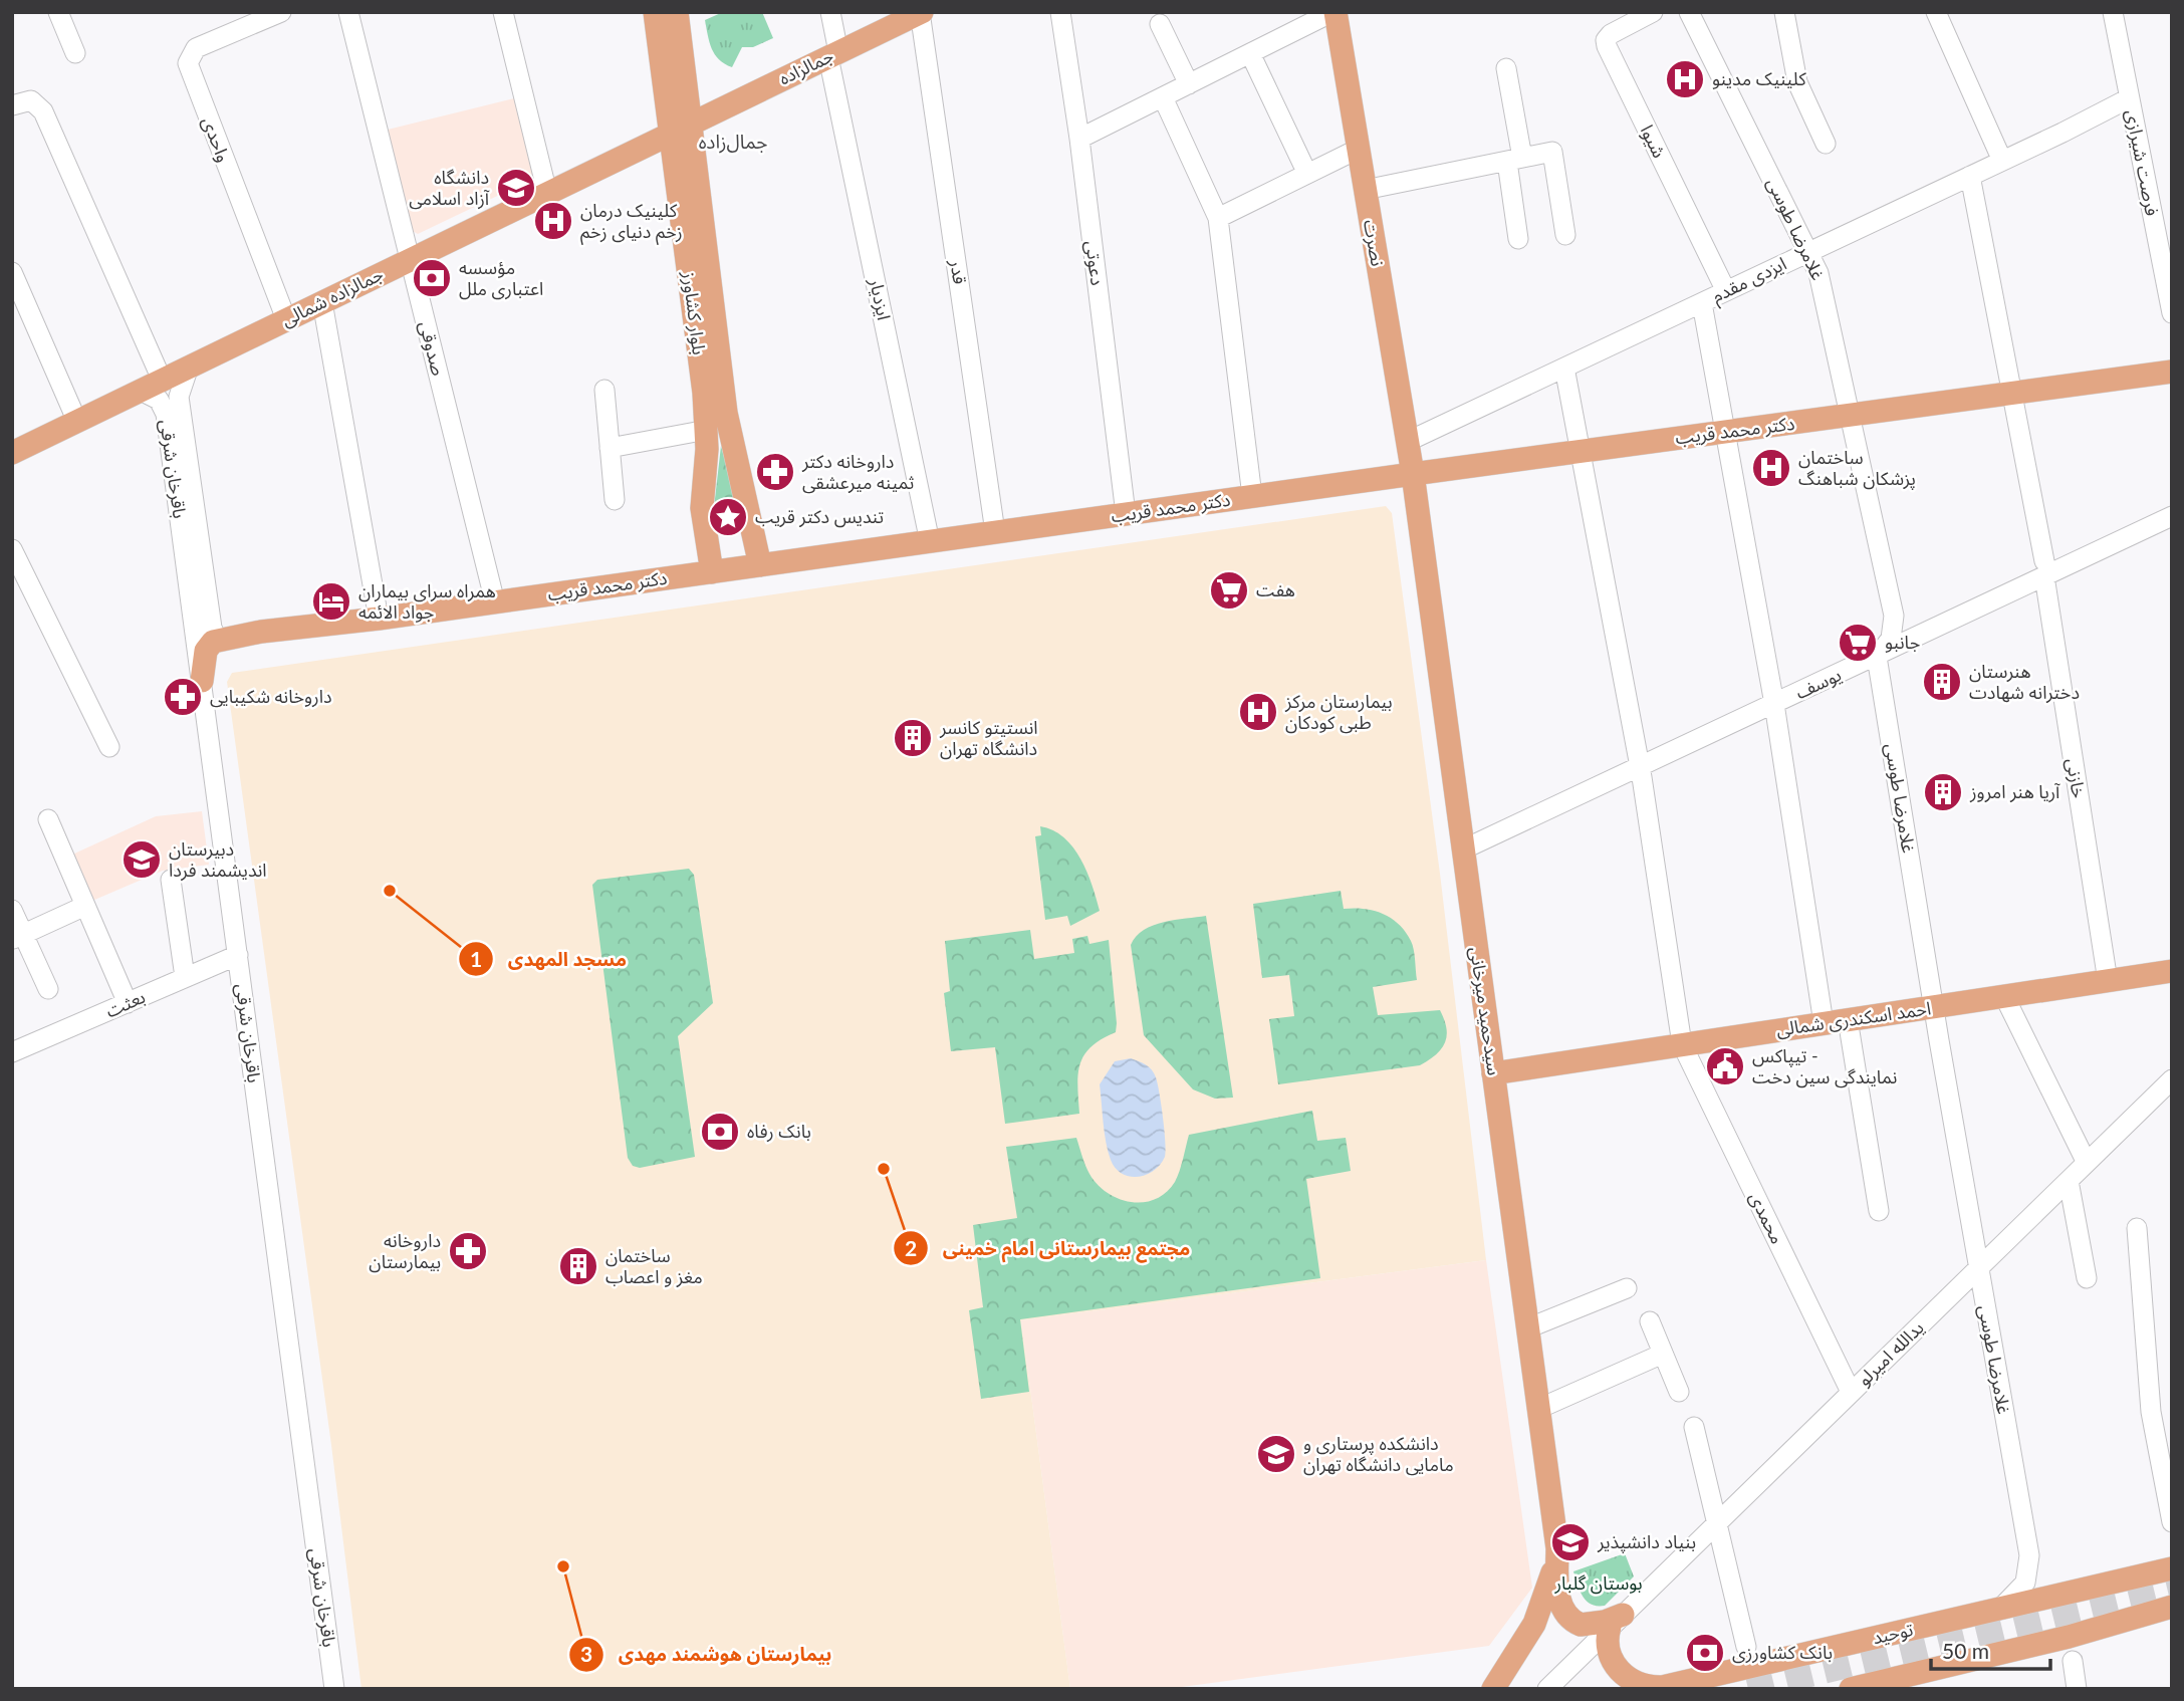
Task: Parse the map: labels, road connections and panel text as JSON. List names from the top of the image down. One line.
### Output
{"streets":{"main road":["جمالزاده","نصرت","جمالزاده شمالی","بلوار کشاورز","دکتر محمد قریب","سیدحمید میرخانی","احمد اسکندری شمالی","توحید"],"street":["واحدی","شیوا","فرصت شیرازی","غلامرضا طوسی","دعوتی","قدر","ایزدی مقدم","ایزدیار","صدوقی","باقرخان شرقی","یوسف","خازنی","بعثت","محمدی","یدالله امیرلو"]},"crossings":[["جمالزاده","قدر"],["جمالزاده","جمالزاده شمالی"],["جمالزاده","ایزدیار"],["جمالزاده","بلوار کشاورز"],["واحدی","جمالزاده شمالی"],["شیوا","ایزدی مقدم"],["فرصت شیرازی","ایزدی مقدم"],["غلامرضا طوسی","ایزدی مقدم"],["غلامرضا طوسی","دکتر محمد قریب"],["غلامرضا طوسی","یوسف"],["غلامرضا طوسی","احمد اسکندری شمالی"],["غلامرضا طوسی","یدالله امیرلو"],["غلامرضا طوسی","توحید"],["نصرت","ایزدی مقدم"],["نصرت","دکتر محمد قریب"],["نصرت","سیدحمید میرخانی"],["دعوتی","دکتر محمد قریب"],["قدر","دکتر محمد قریب"],["ایزدی مقدم","خازنی"],["ایزدی مقدم","محمدی"],["جمالزاده شمالی","بلوار کشاورز"],["جمالزاده شمالی","صدوقی"],["جمالزاده شمالی","باقرخان شرقی"],["ایزدیار","دکتر محمد قریب"],["بلوار کشاورز","دکتر محمد قریب"],["صدوقی","دکتر محمد قریب"],["دکتر محمد قریب","خازنی"],["دکتر محمد قریب","سیدحمید میرخانی"],["دکتر محمد قریب","محمدی"],["باقرخان شرقی","بعثت"],["یوسف","خازنی"],["یوسف","سیدحمید میرخانی"],["یوسف","محمدی"],["خازنی","احمد اسکندری شمالی"],["سیدحمید میرخانی","احمد اسکندری شمالی"],["احمد اسکندری شمالی","محمدی"],["محمدی","یدالله امیرلو"]],"districts":["جمال‌زاده"],"parks":["بوستان گلبار"],"places":{"hospital":["کلینیک مدینو","کلینیک درمان زخم دنیای زخم","ساختمان پزشکان شباهنگ","بیمارستان مرکز طبی کودکان"],"school or university":["دانشگاه آزاد اسلامی","دبیرستان اندیشمند فردا","دانشکده پرستاری و مامایی دانشگاه تهران","بنیاد دانشپذیر"],"bank":["مؤسسه اعتباری ملل","بانک رفاه","بانک کشاورزی"],"pharmacy":["داروخانه دکتر ثمینه میرعشقی","داروخانه شکیبایی","داروخانه بیمارستان"],"place":["تندیس دکتر قریب"],"supermarket":["هفت","جانبو"],"hotel":["همراه سرای بیماران جواد الائمه"],"building":["هنرستان دخترانه شهادت","انستیتو کانسر دانشگاه تهران","آریا هنر امروز","ساختمان مغز و اعصاب"],"other":["مسجد المهدی","مجتمع بیمارستانی امام خمینی","بیمارستان هوشمند مهدی"],"public building":["تیپاکس - نمایندگی سین دخت"]},"scale_bar":"50 m"}
